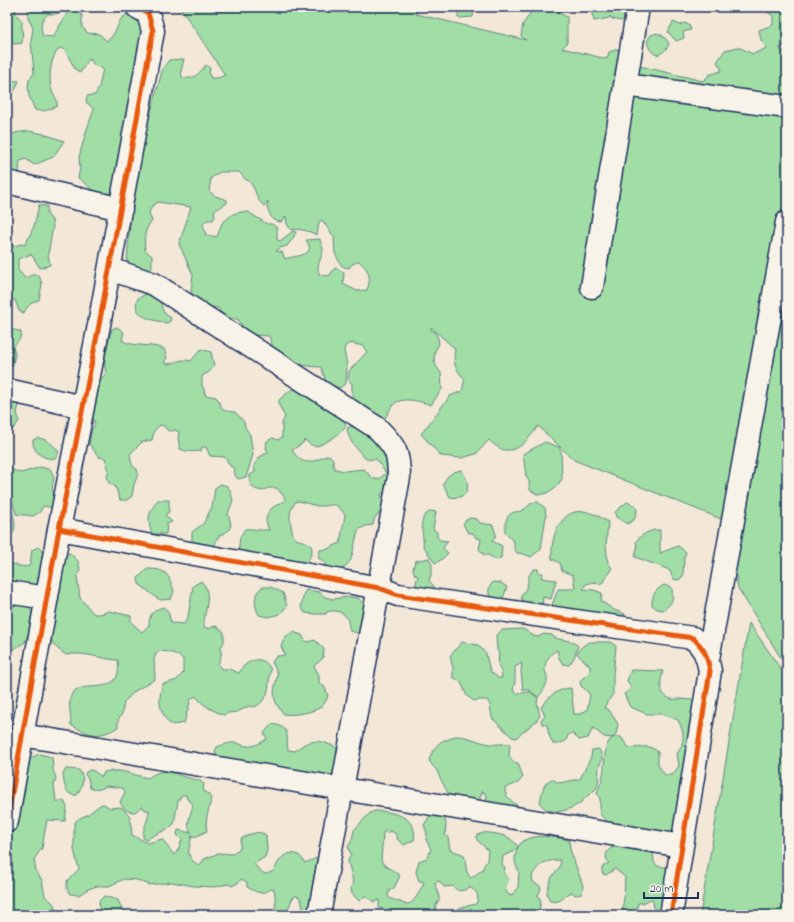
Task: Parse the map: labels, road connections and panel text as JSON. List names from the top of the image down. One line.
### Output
{"scale_bar":"20 m"}
